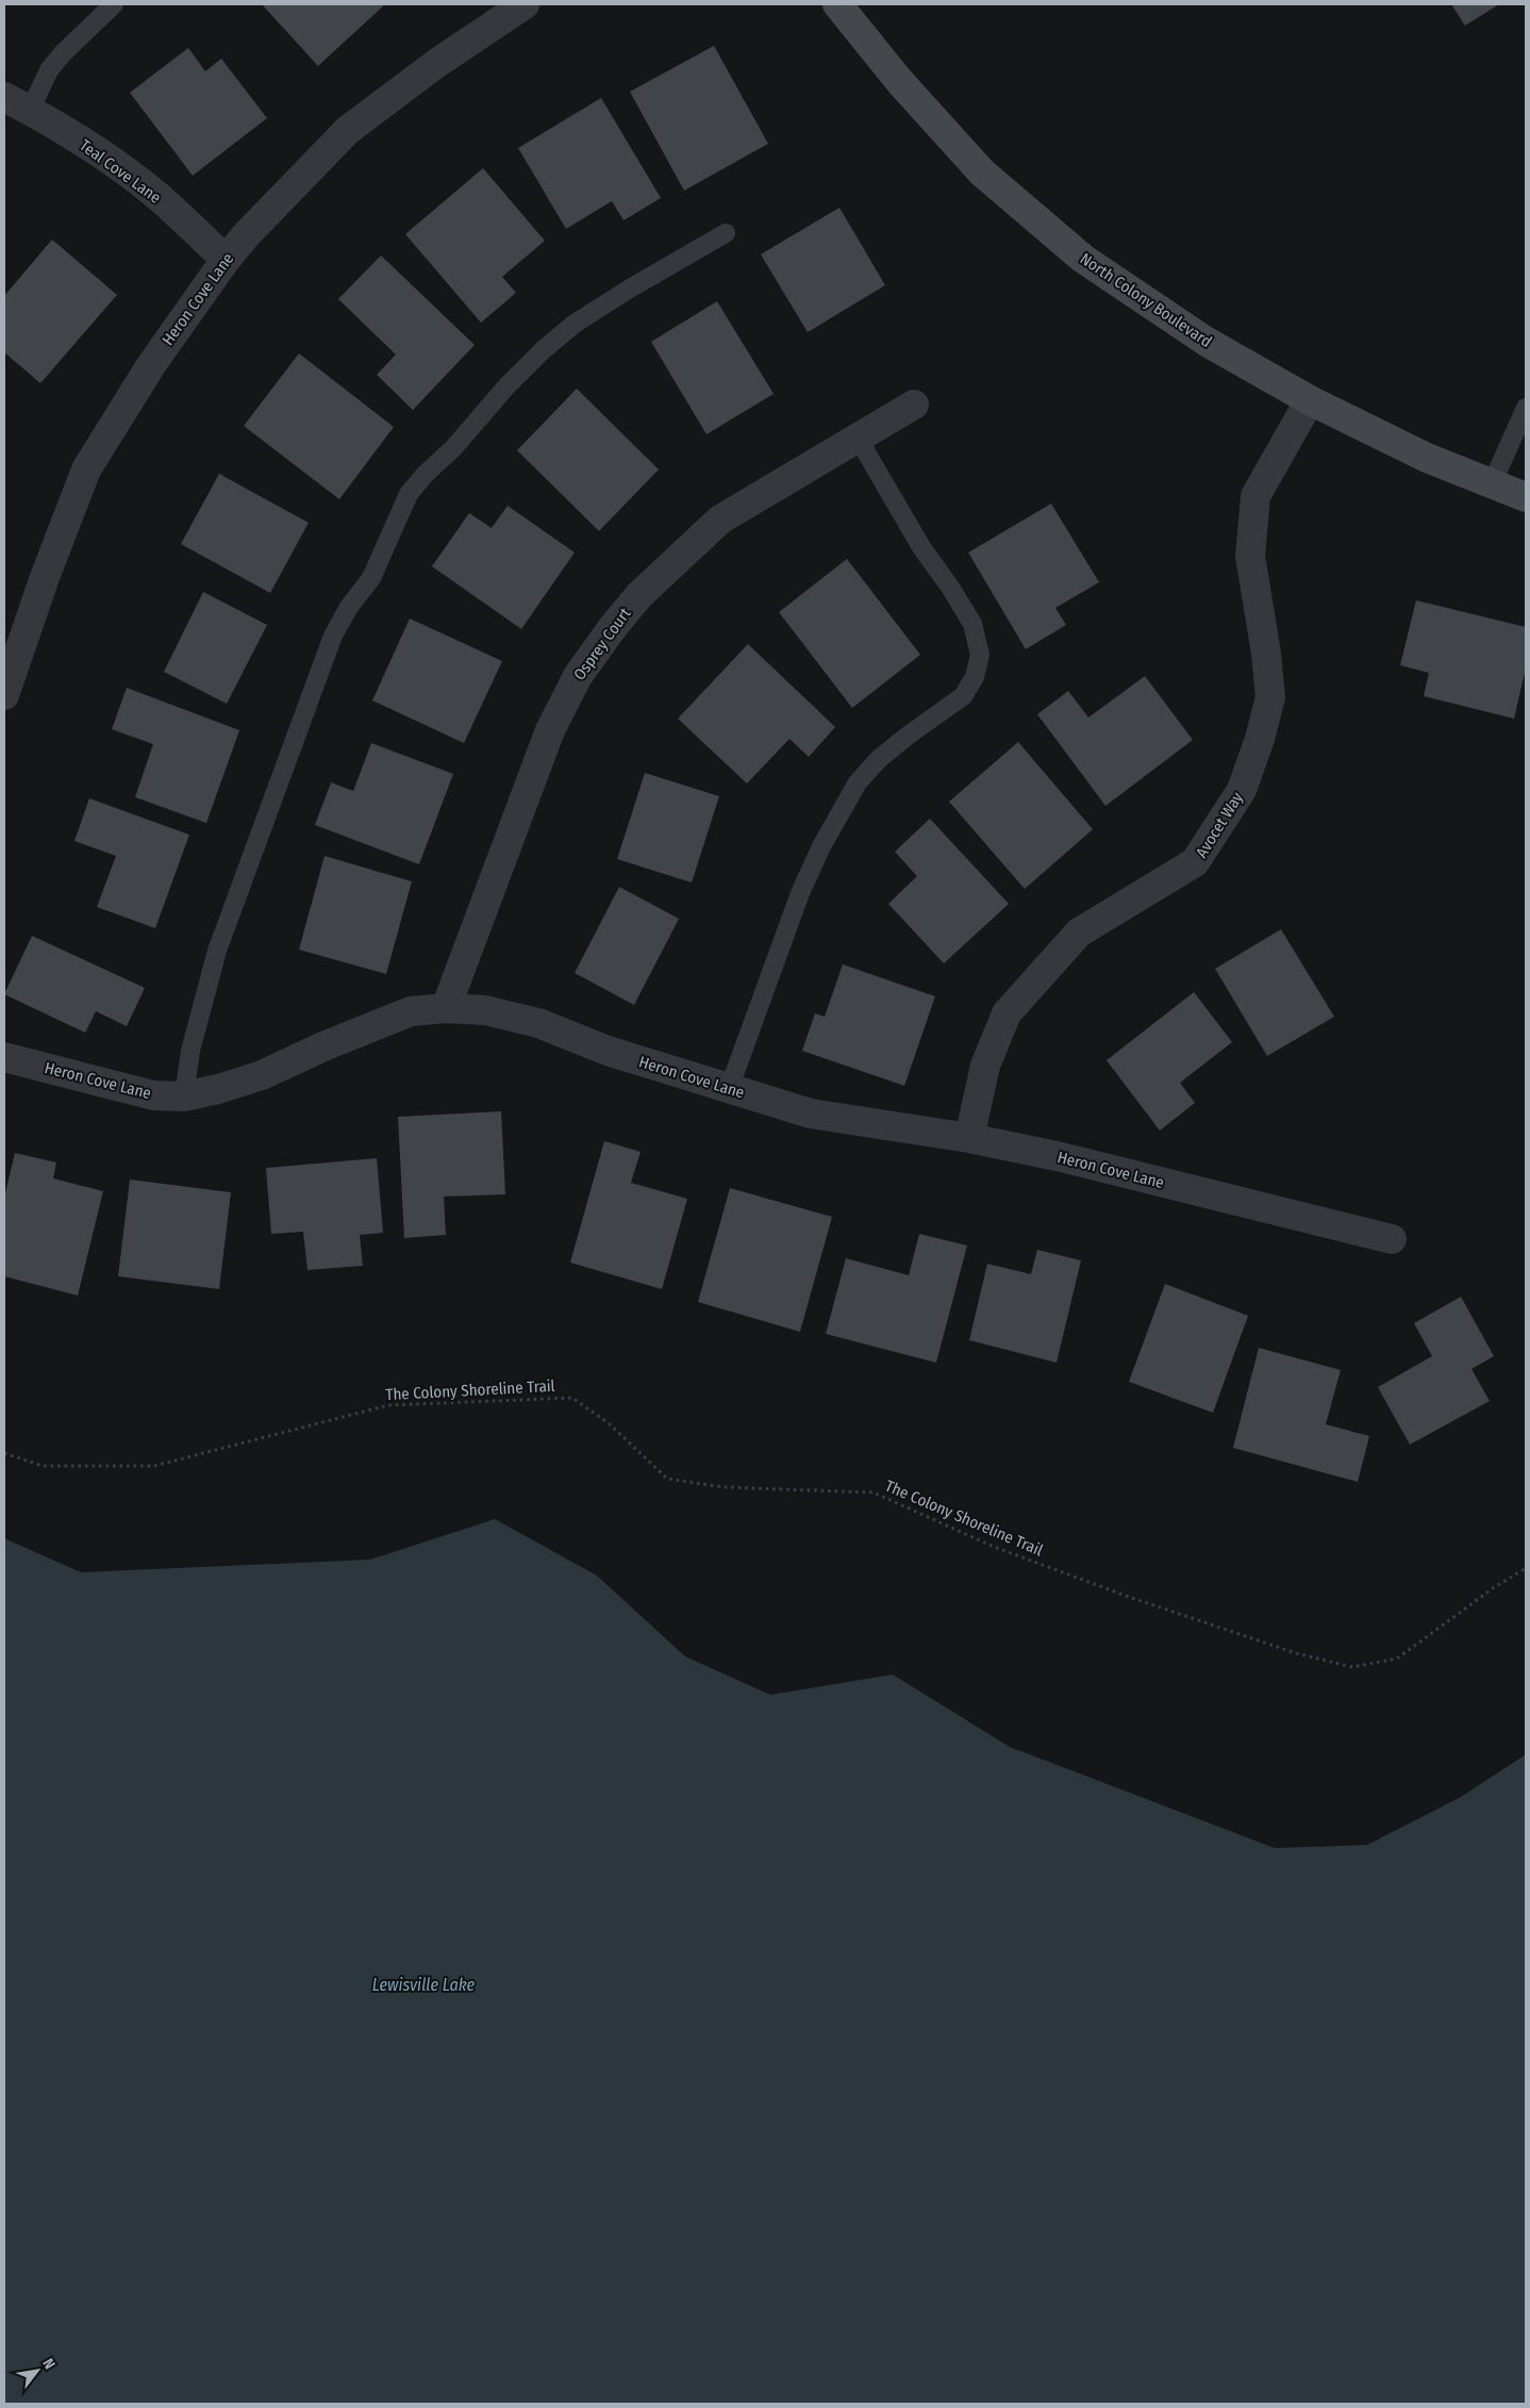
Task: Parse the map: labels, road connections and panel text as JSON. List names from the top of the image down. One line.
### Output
{"streets":{"main road":["North Colony Boulevard"],"street":["Teal Cove Lane","Heron Cove Lane","Osprey Court","Avocet Way"],"path":["The Colony Shoreline Trail"]},"crossings":[["Teal Cove Lane","Heron Cove Lane"],["Heron Cove Lane","Osprey Court"],["Heron Cove Lane","Avocet Way"],["North Colony Boulevard","Avocet Way"]],"water":["Lewisville Lake"],"north":"top right"}
